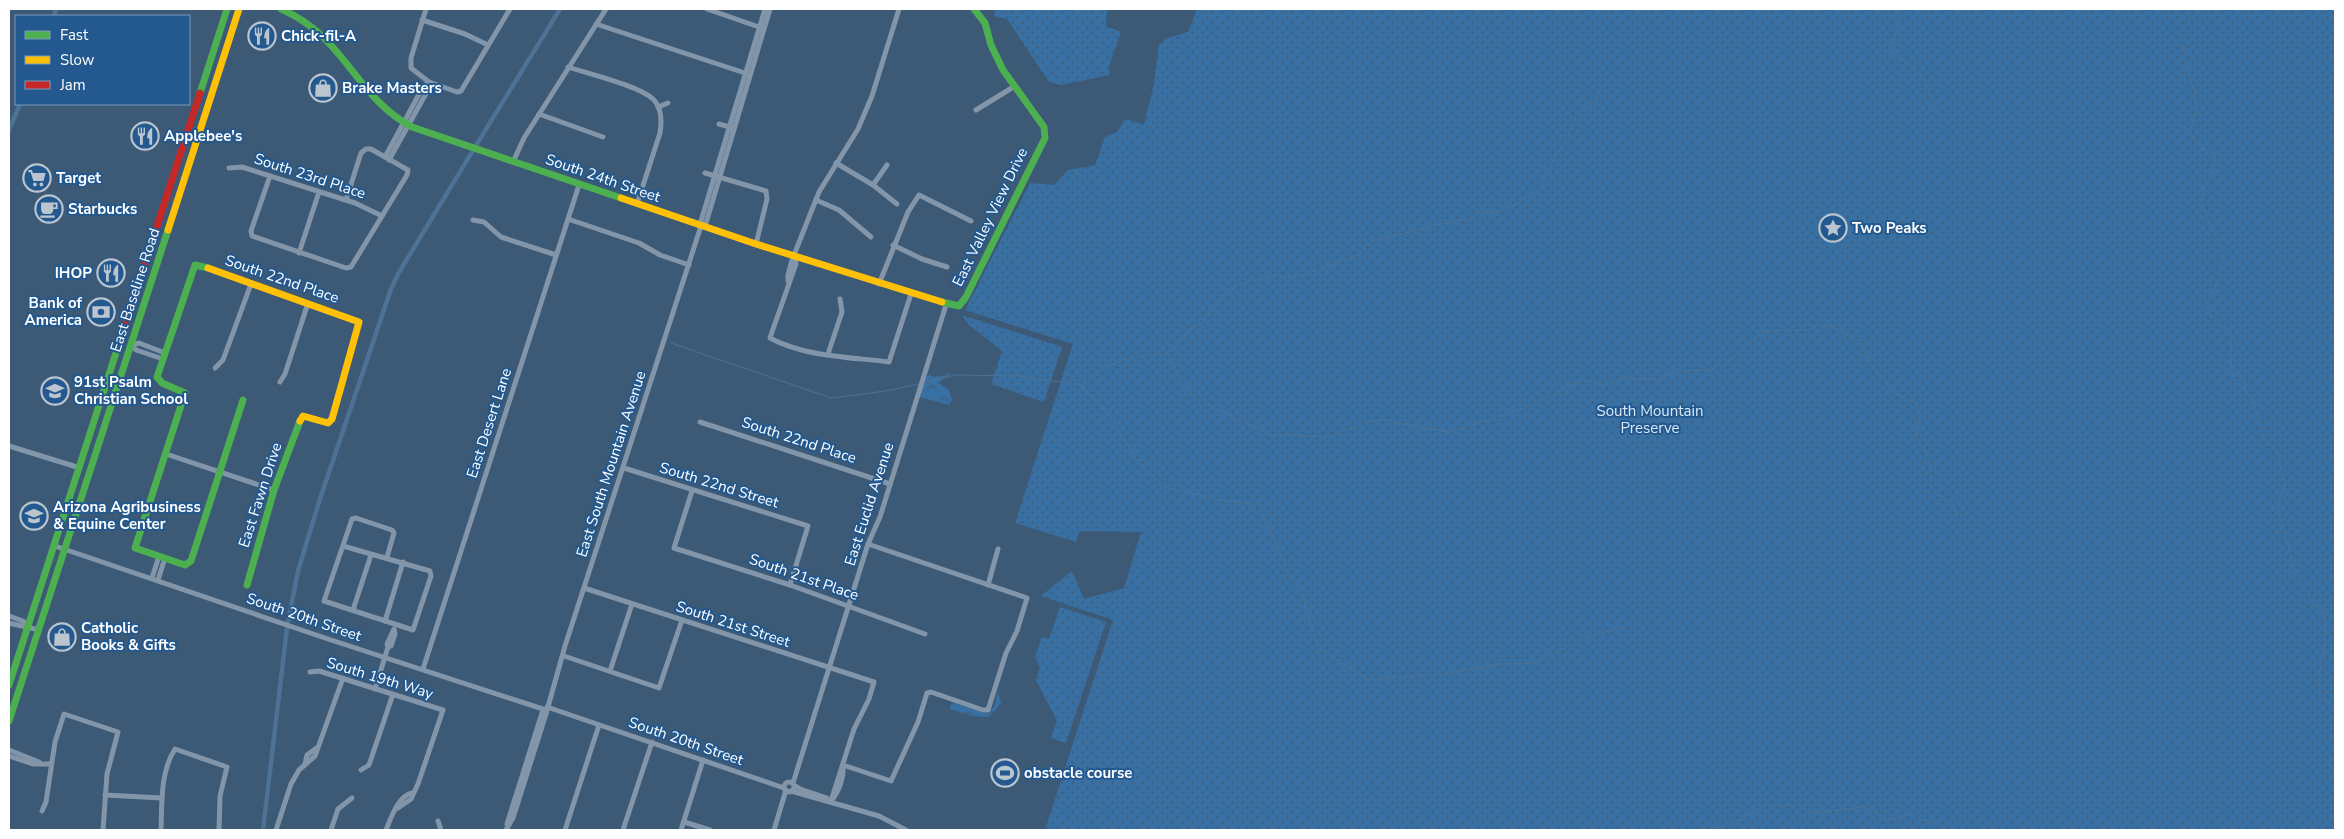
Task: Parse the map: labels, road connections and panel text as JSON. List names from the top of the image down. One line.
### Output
{"streets":{"street":["South 23rd Place","South 24th Street","East Valley View Drive","South 22nd Place","East Baseline Road","East Desert Lane","East South Mountain Avenue","South 22nd Street","East Fawn Drive","East Euclid Avenue","South 21st Place","South 20th Street","South 21st Street","South 19th Way"]},"crossings":[["South 24th Street","East Valley View Drive"],["South 24th Street","East Desert Lane"],["South 24th Street","East South Mountain Avenue"],["South 24th Street","East Euclid Avenue"],["South 22nd Place","East Fawn Drive"],["South 22nd Place","East Euclid Avenue"],["East Baseline Road","South 20th Street"],["East Desert Lane","South 20th Street"],["East South Mountain Avenue","South 22nd Street"],["East South Mountain Avenue","South 20th Street"],["East South Mountain Avenue","South 21st Street"],["South 22nd Street","South 21st Place"],["East Euclid Avenue","South 21st Place"],["East Euclid Avenue","South 20th Street"],["East Euclid Avenue","South 21st Street"]],"parks":["South Mountain Preserve"],"places":{"restaurant":["Chick-fil-A","Applebee's","IHOP"],"shop":["Brake Masters","Catholic Books & Gifts"],"supermarket":["Target"],"cafe":["Starbucks"],"place":["Two Peaks"],"bank":["Bank of America"],"school or university":["91st Psalm Christian School","Arizona Agribusiness & Equine Center"],"sports":["obstacle course"]},"legend":["Fast","Slow","Jam"]}
